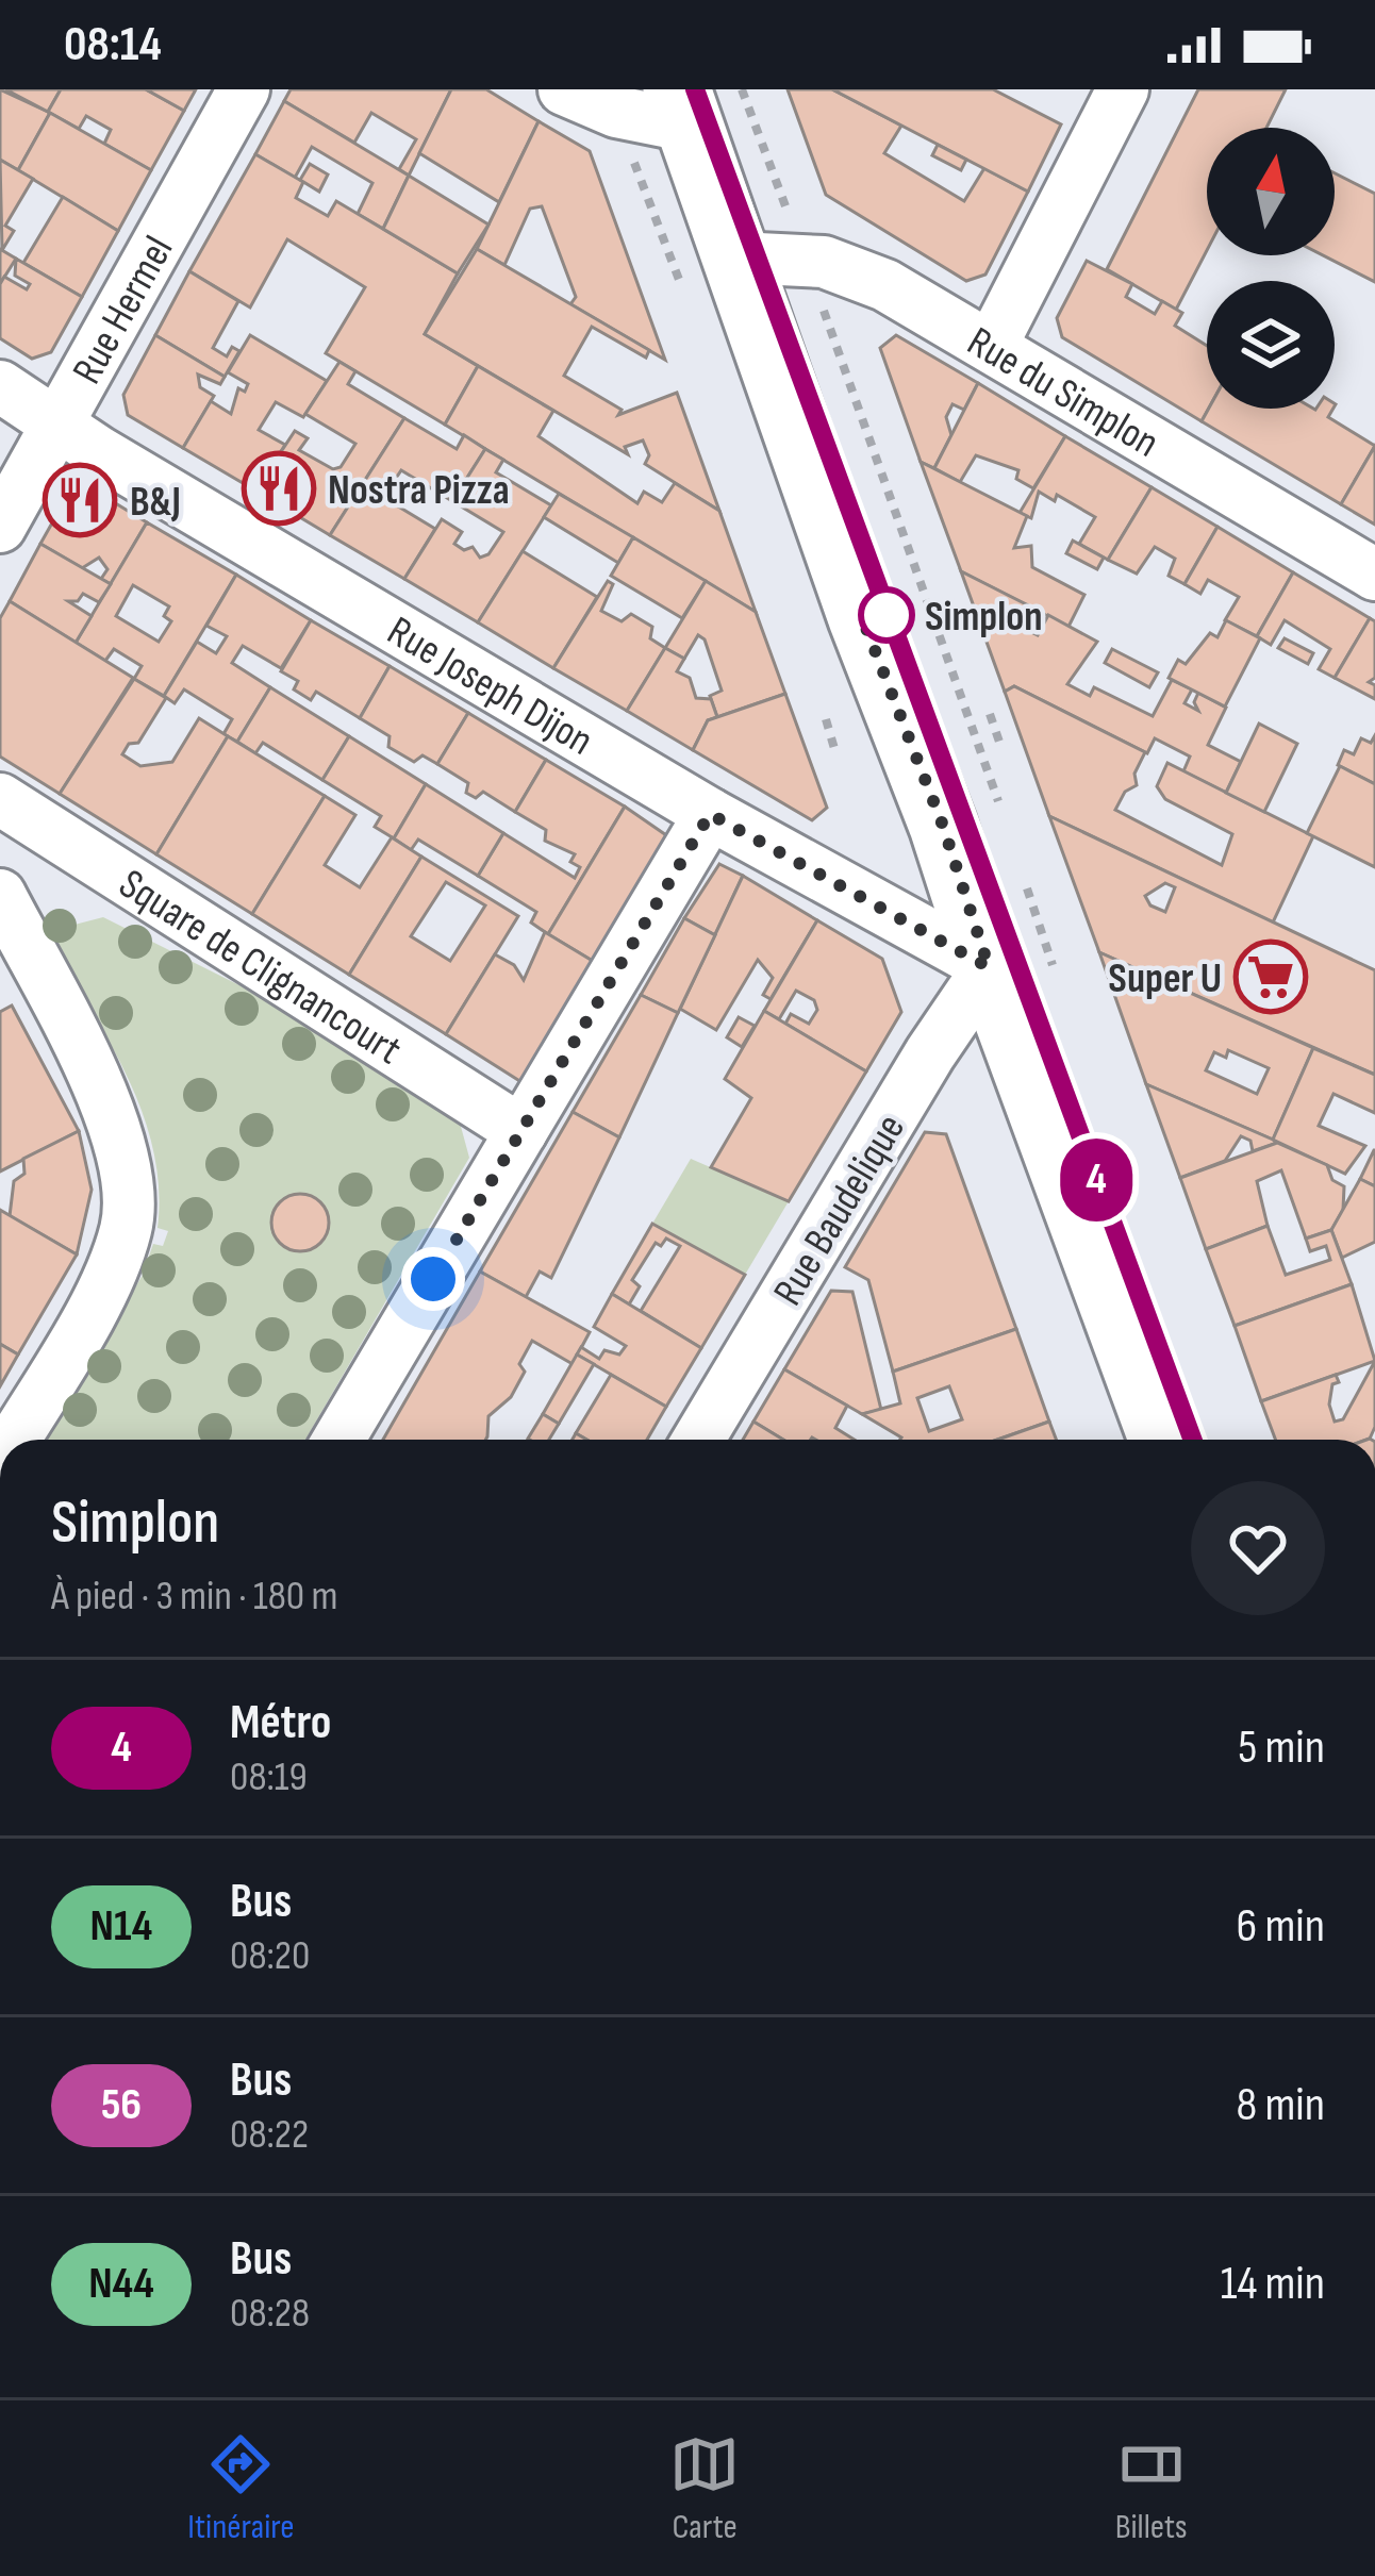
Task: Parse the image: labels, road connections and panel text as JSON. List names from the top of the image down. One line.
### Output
{"streets":{"street":["Rue Hermel","Rue du Simplon","Rue Joseph Dijon","Square de Clignancourt","Rue Baudelique"]},"crossings":[["Rue Hermel","Rue Joseph Dijon"],["Rue Joseph Dijon","Rue Baudelique"]],"places":{"restaurant":["Nostra Pizza","B&J"],"other":["Simplon"],"supermarket":["Super U"]},"lines":["metro line 4"],"north":"top","page":{"status":"08:14","on_map":"4","heading":["Simplon","À pied · 3 min · 180 m"],"list":[{"mark":"4","name":"Métro","note":"08:19","value":"5 min"},{"mark":"N14","name":"Bus","note":"08:20","value":"6 min"},{"mark":"56","name":"Bus","note":"08:22","value":"8 min"},{"mark":"N44","name":"Bus","note":"08:28","value":"14 min"}],"tabs":["Itinéraire","Carte","Billets"]}}
